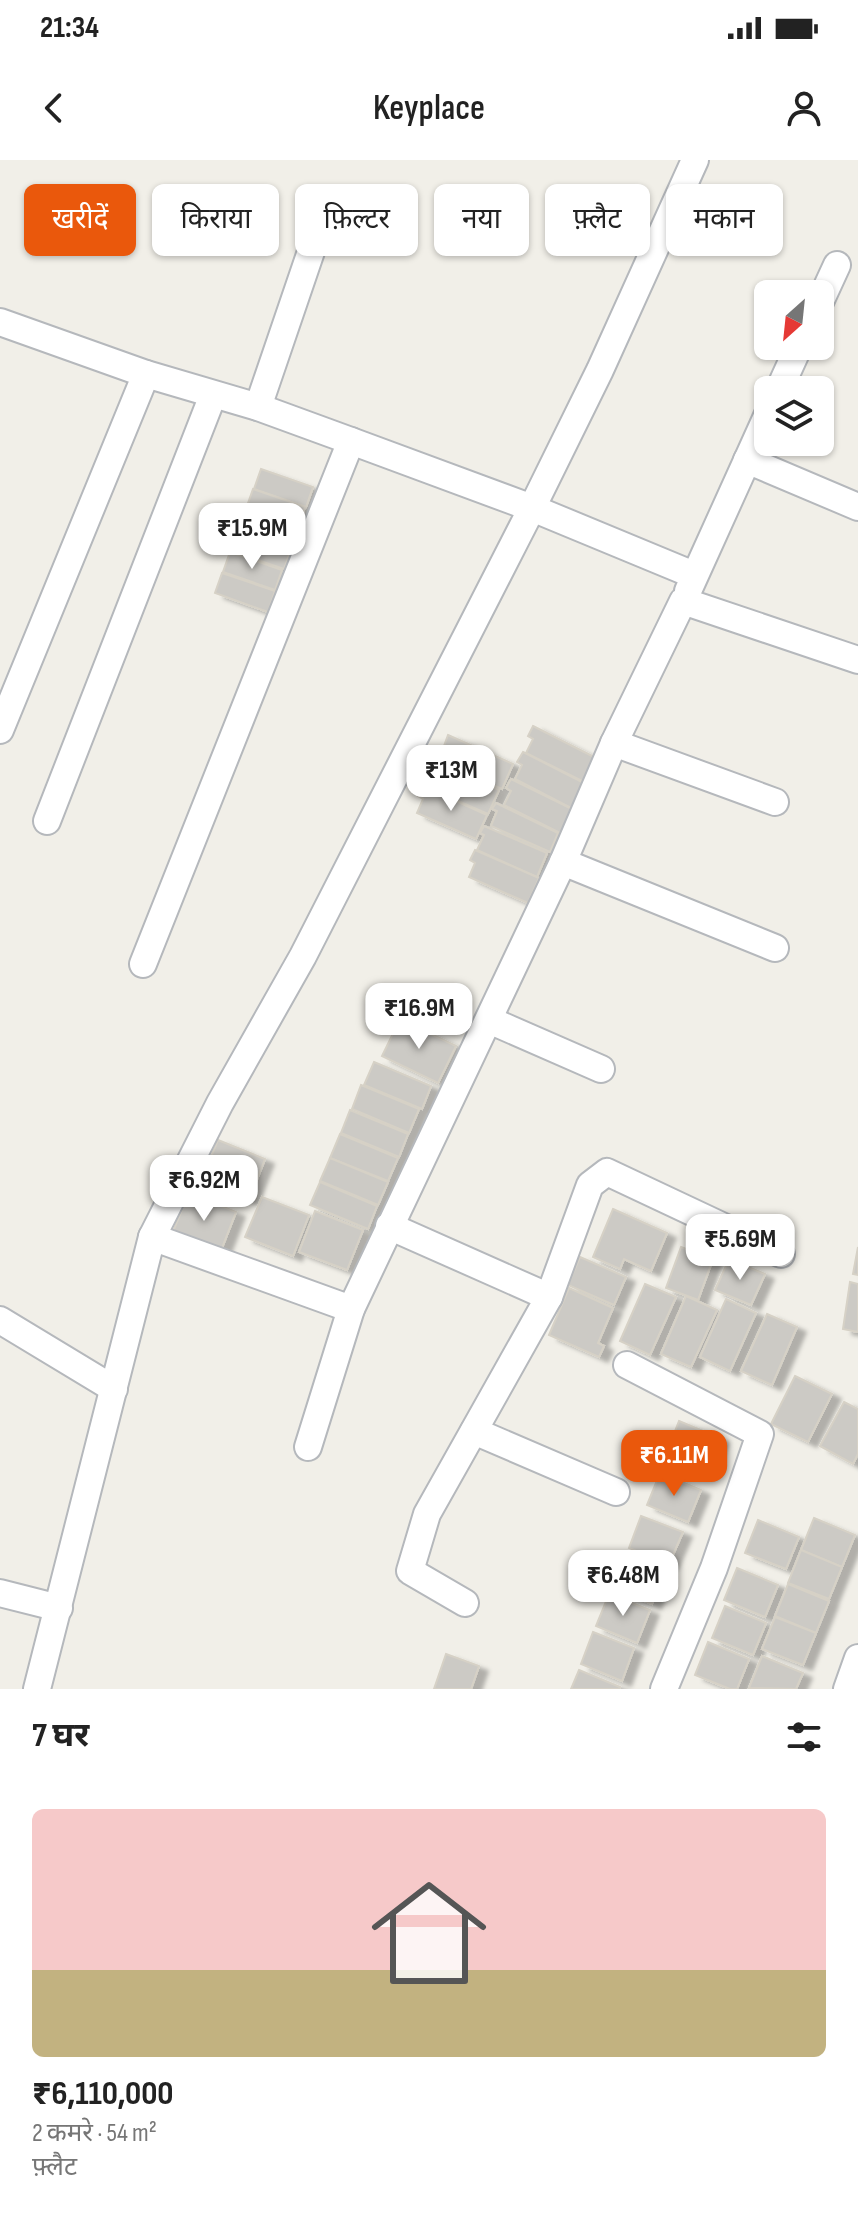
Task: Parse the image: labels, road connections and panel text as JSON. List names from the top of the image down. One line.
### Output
{"north":"bottom left","page":{"status":"21:34","header":"Keyplace","chip":["खरीदें","किराया","फ़िल्टर","नया","फ़्लैट","मकान"],"price":["₹15.9M","₹13M","₹16.9M","₹6.92M","₹5.69M","₹6.11M","₹6.48M"],"heading":"7 घर","list":[{"name":"₹6,110,000","note":"2 कमरे · 54 m² · फ़्लैट"}]}}
